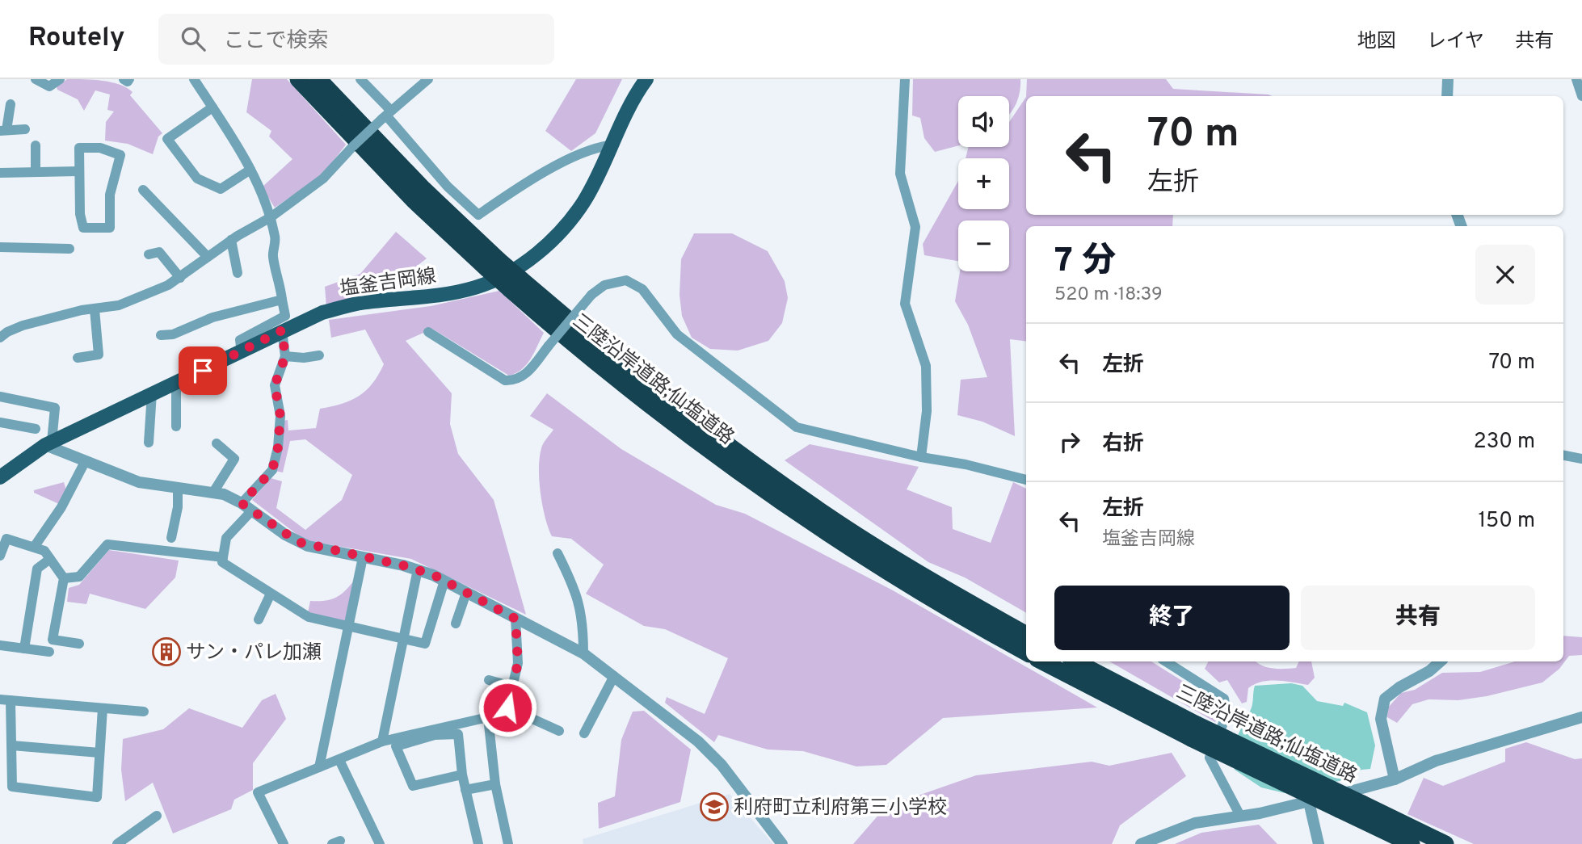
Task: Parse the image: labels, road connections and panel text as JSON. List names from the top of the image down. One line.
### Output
{"streets":{"highway":["三陸沿岸道路;仙塩道路"],"main road":["塩釜吉岡線"]},"places":{"building":["サン・パレ加瀬"],"school or university":["利府町立利府第三小学校"]},"page":{"header":"Routely","search":"ここで検索","nav":["地図","レイヤ","共有"],"map_buttons":["+","−"],"turn":["70 m","左折"],"heading":["7 分","520 m · 18:39"],"list":[{"name":"左折","value":"70 m"},{"name":"右折","value":"230 m"},{"name":"左折","note":"塩釜吉岡線","value":"150 m"}],"buttons":["終了","共有"]}}
